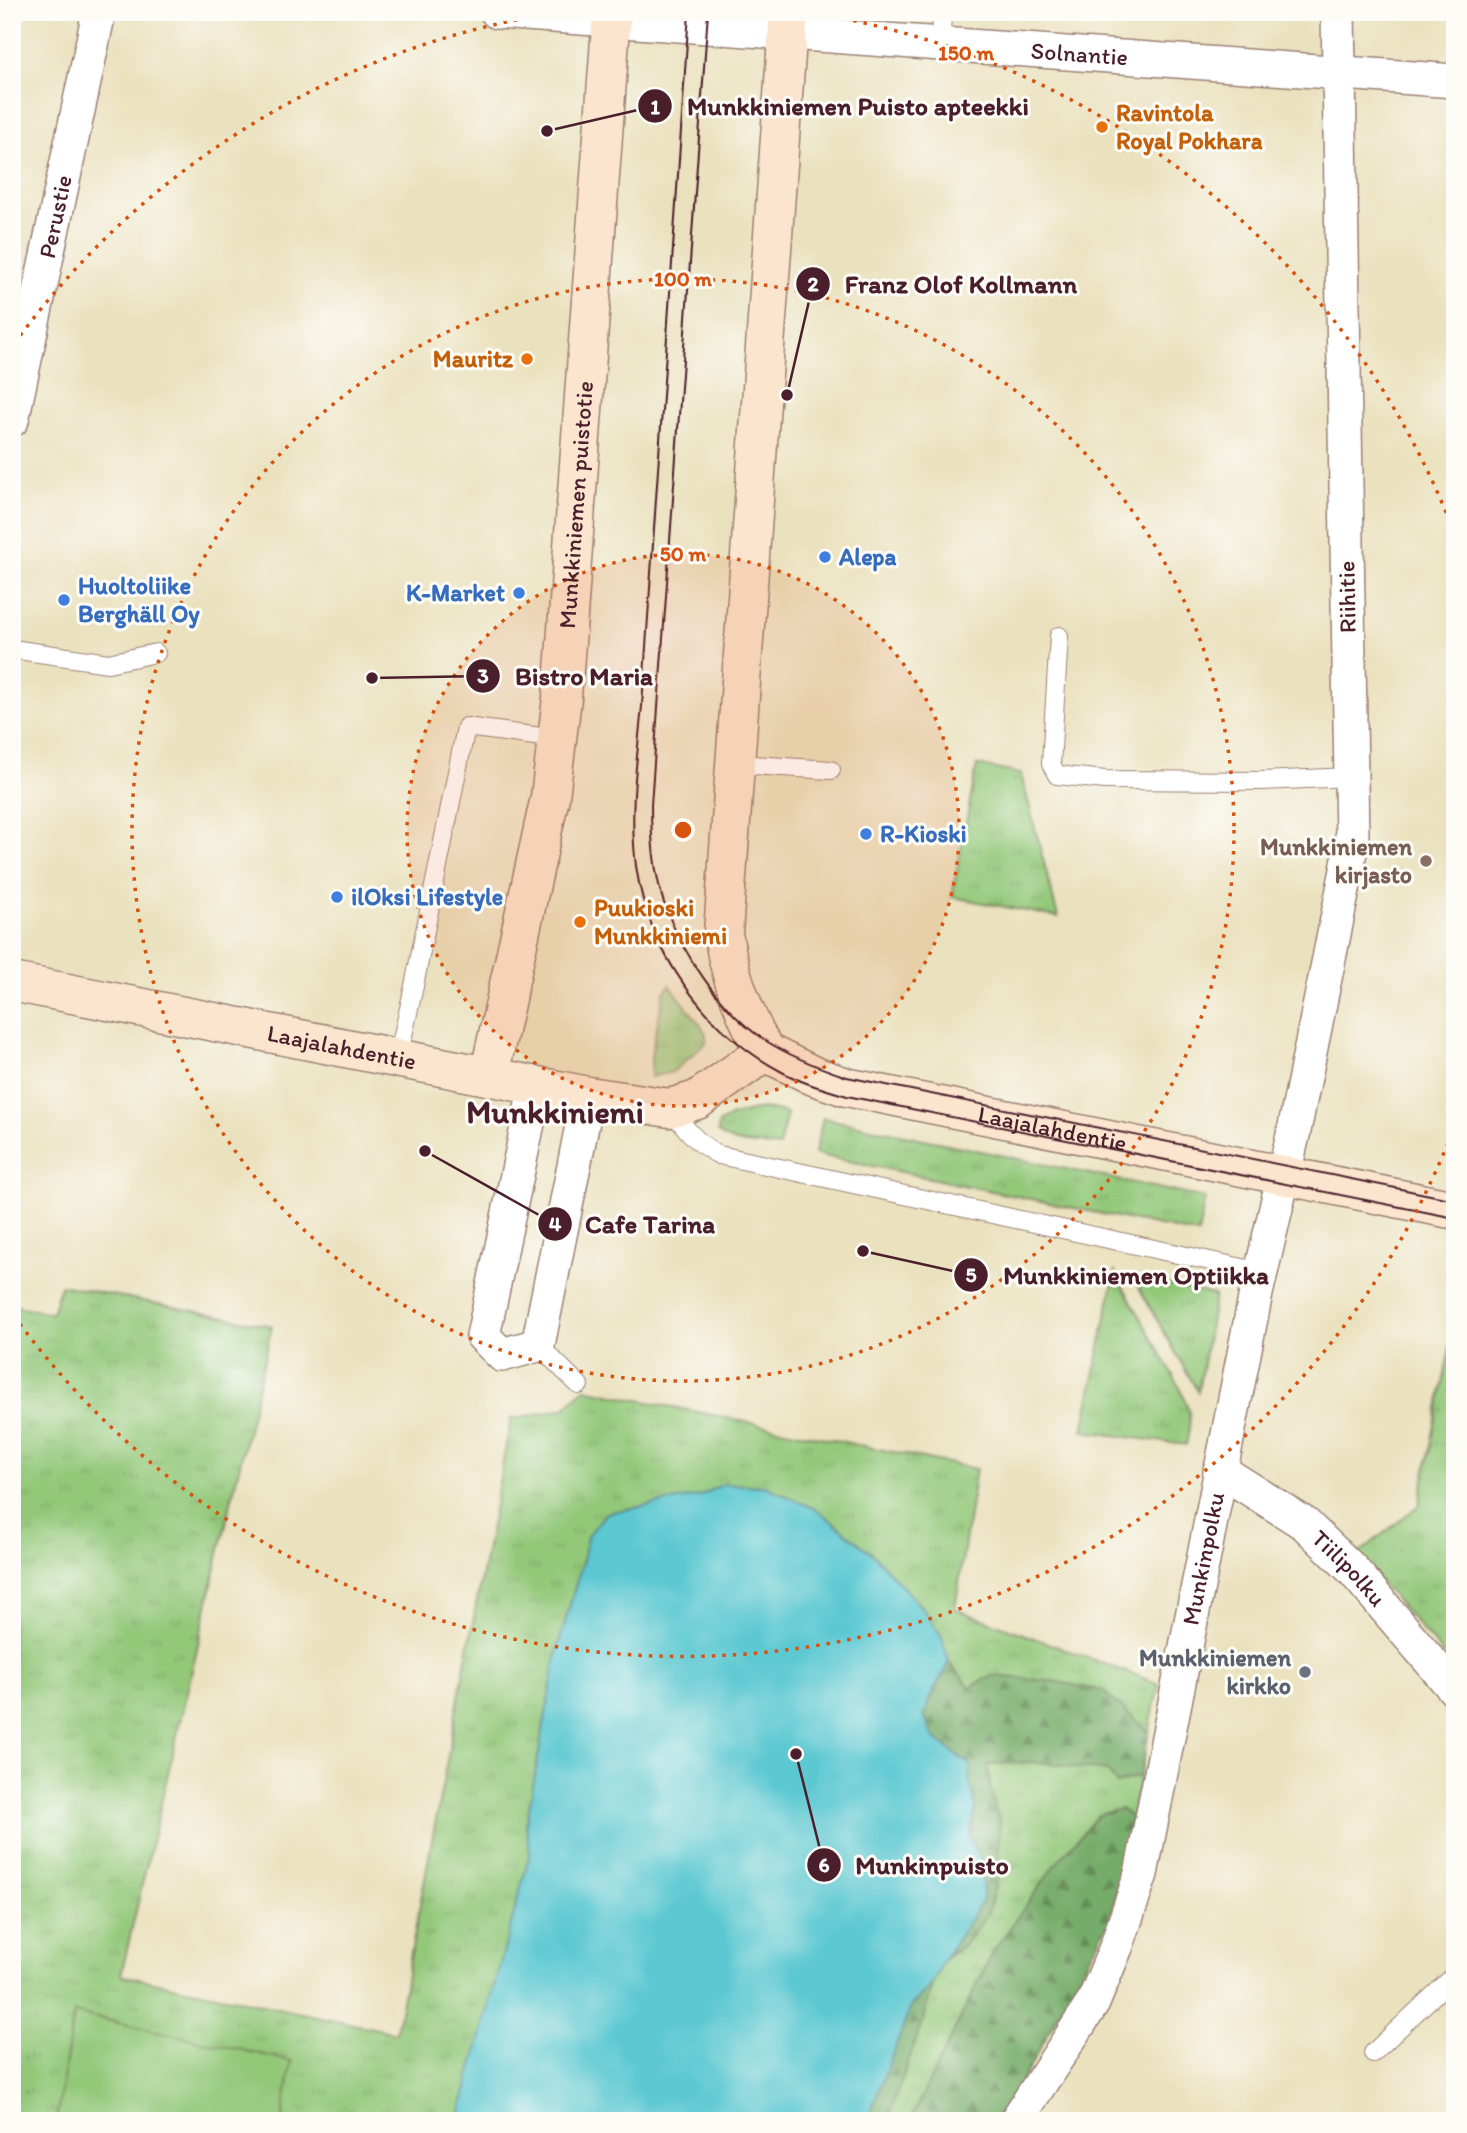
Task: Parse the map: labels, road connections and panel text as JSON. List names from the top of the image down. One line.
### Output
{"streets":{"street":["Solnantie","Perustie","Munkkiniemen puistotie","Riihitie","Laajalahdentie","Munkinpolku","Tiilipolku"]},"crossings":[["Solnantie","Munkkiniemen puistotie"],["Solnantie","Riihitie"],["Munkkiniemen puistotie","Laajalahdentie"],["Riihitie","Laajalahdentie"],["Riihitie","Munkinpolku"],["Laajalahdentie","Munkinpolku"],["Munkinpolku","Tiilipolku"]],"districts":["Munkkiniemi"],"places":["Ravintola Royal Pokhara","Munkkiniemen Puisto apteekki","Mauritz","Franz Olof Kollmann","Alepa","K-Market","Huoltoliike Berghäll Oy","Bistro Maria","R-Kioski","Munkkiniemen kirjasto","ilOksi Lifestyle","Puukioski Munkkiniemi","Cafe Tarina","Munkkiniemen Optiikka","Munkkiniemen kirkko","Munkinpuisto"],"rings":["150 m","100 m","50 m"]}
